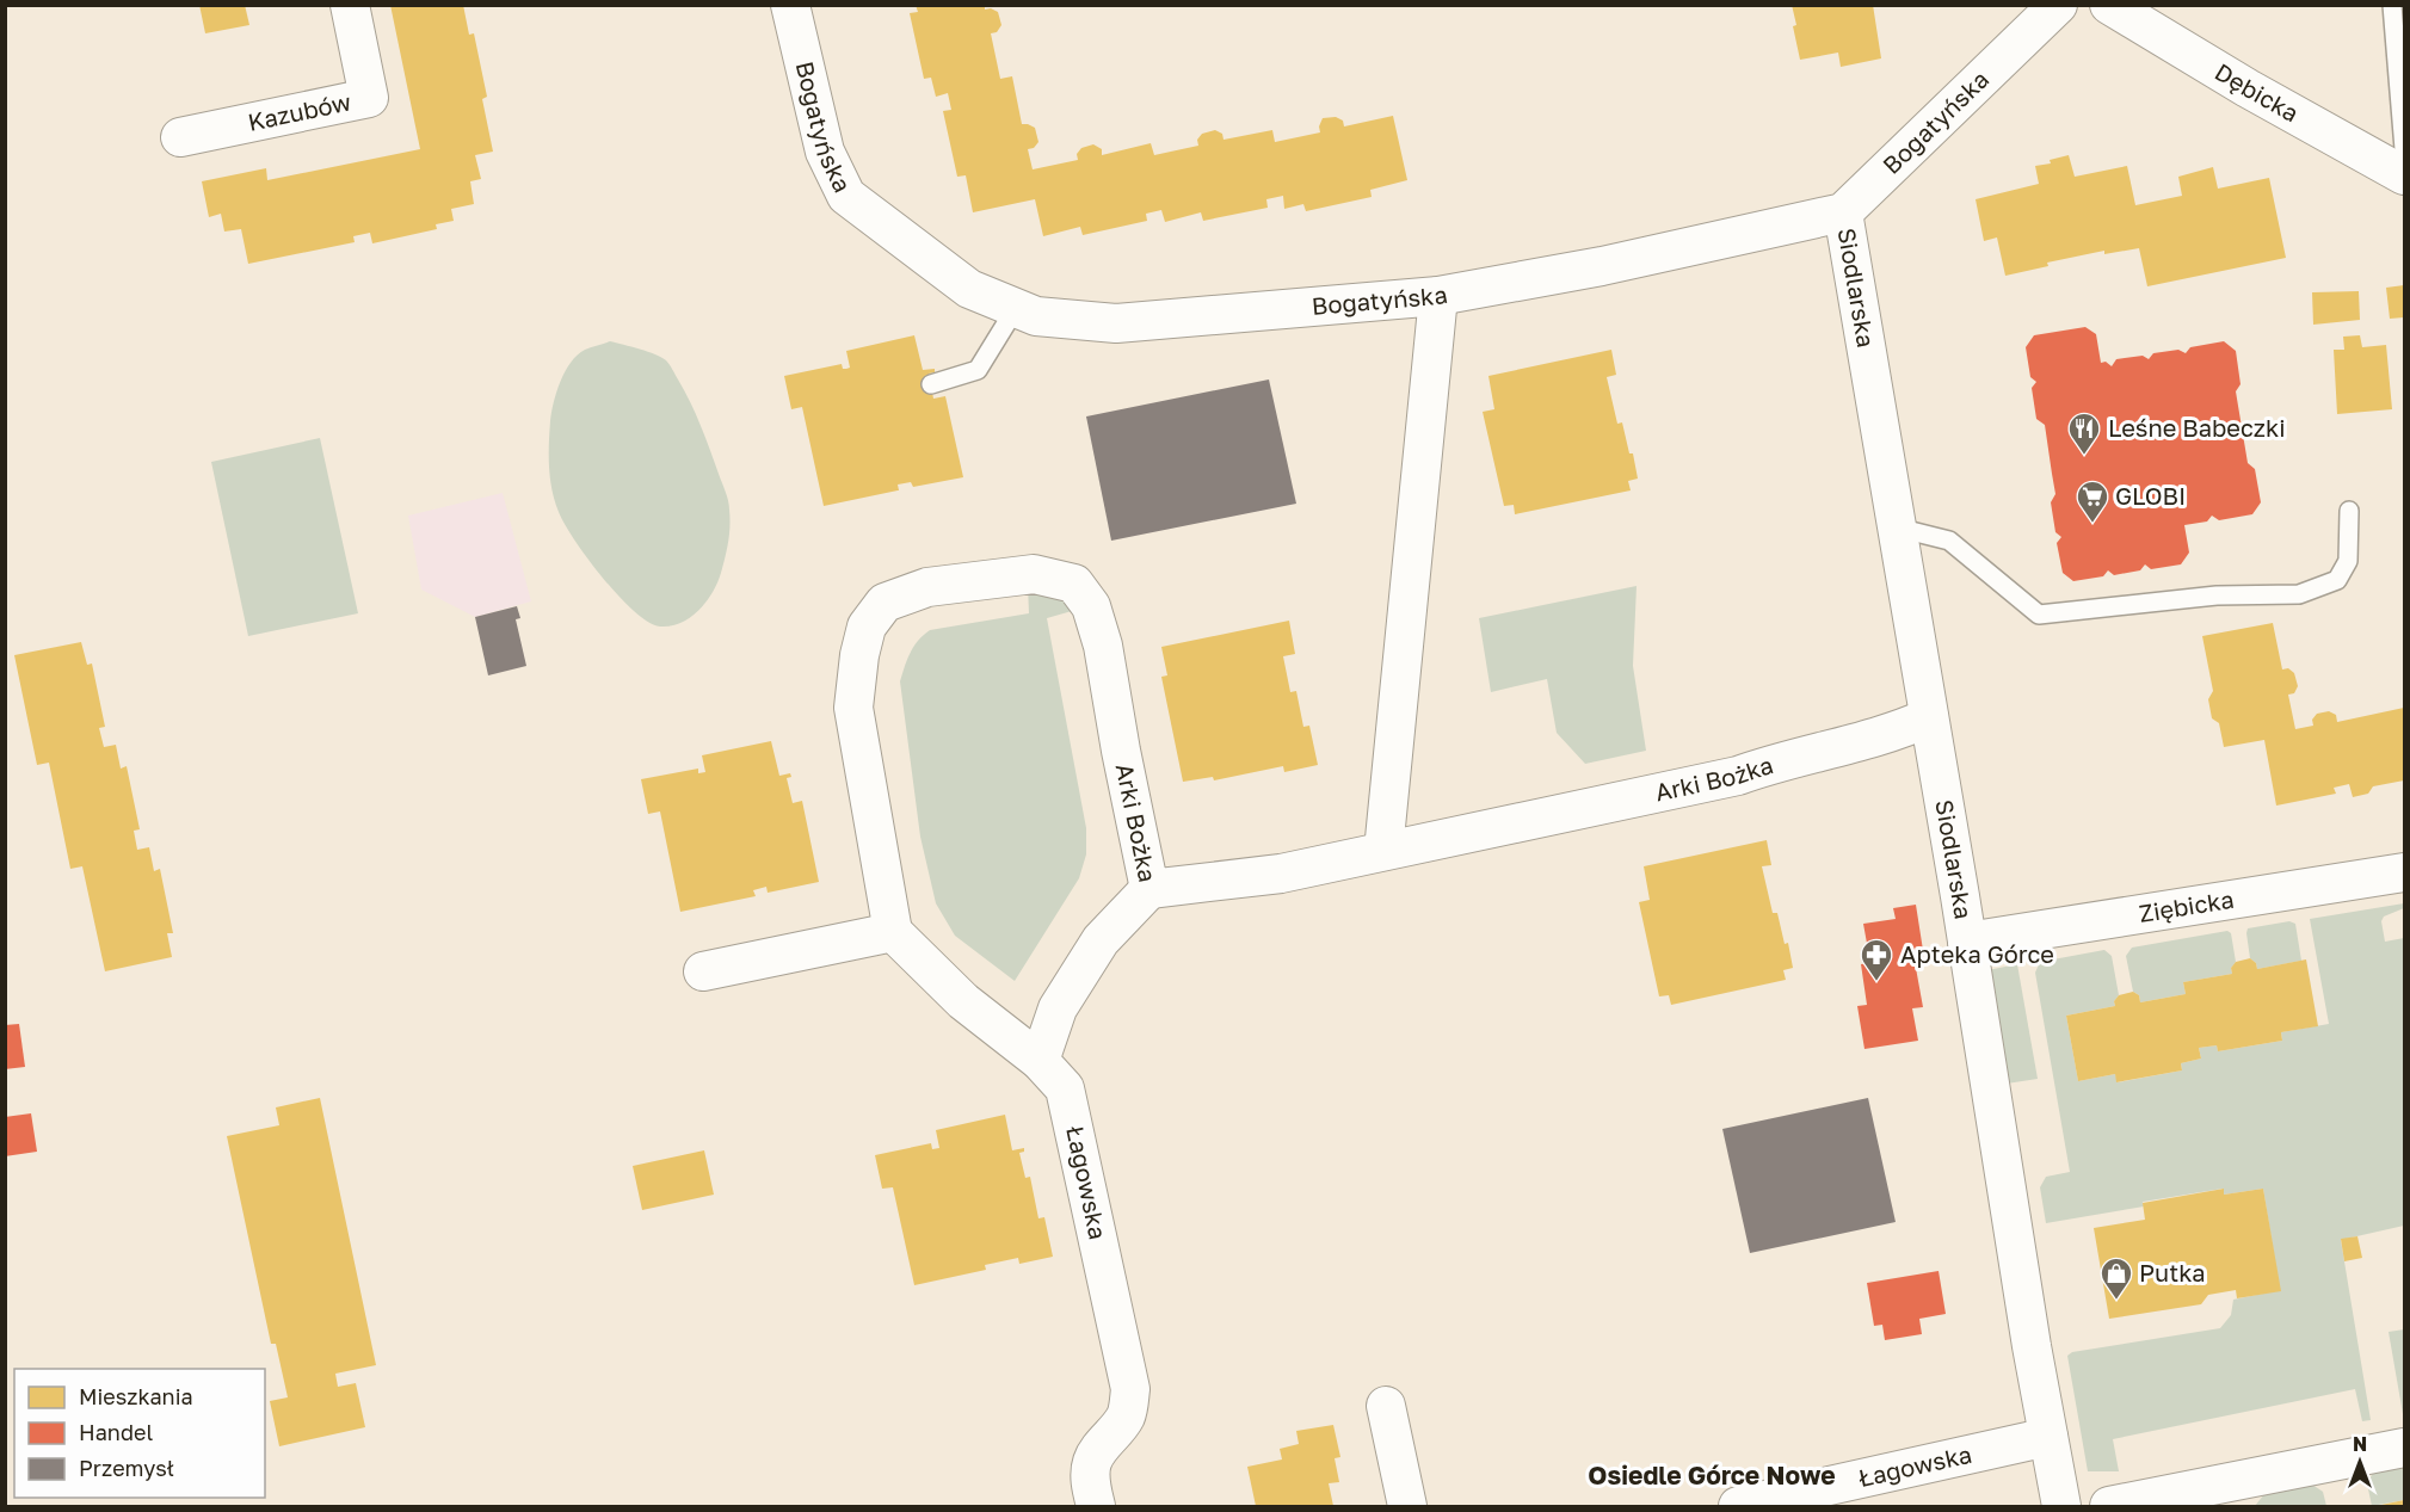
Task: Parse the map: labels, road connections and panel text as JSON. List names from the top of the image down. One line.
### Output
{"streets":{"street":["Dębicka","Kazubów","Bogatyńska","Siodlarska","Arki Bożka","Ziębicka","Łagowska"]},"crossings":[["Bogatyńska","Siodlarska"],["Siodlarska","Arki Bożka"],["Siodlarska","Ziębicka"],["Siodlarska","Łagowska"]],"districts":["Osiedle Górce Nowe"],"places":{"restaurant":["Leśne Babeczki"],"supermarket":["GLOBI"],"pharmacy":["Apteka Górce"],"shop":["Putka"]},"legend":["Mieszkania","Handel","Przemysł"],"north":"top"}
